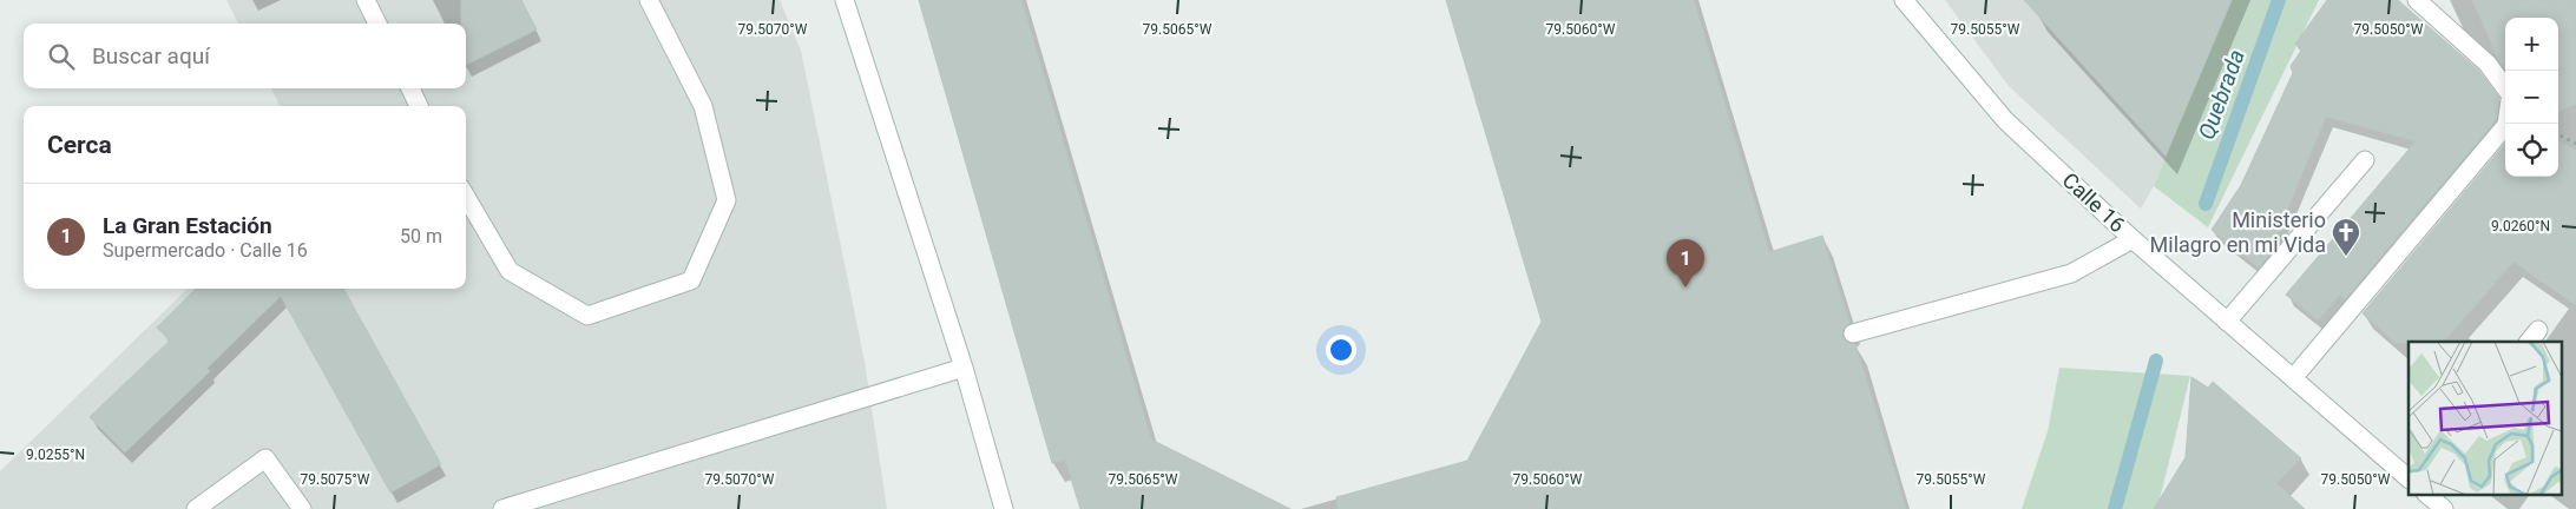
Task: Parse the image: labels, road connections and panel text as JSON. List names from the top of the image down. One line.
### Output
{"streets":{"main road":["Calle 16"]},"water":["Quebrada"],"places":{"church":["Ministerio Milagro en mi Vida"]},"page":{"map_buttons":["+","−"],"search":"Buscar aquí","heading":"Cerca","list":[{"mark":"1","name":"La Gran Estación","note":"Supermercado · Calle 16","value":"50 m"}],"pins":"1"},"coordinates":["79.5070°W","79.5065°W","79.5060°W","79.5055°W","79.5050°W","9.0260°N","9.0255°N","79.5075°W"]}
